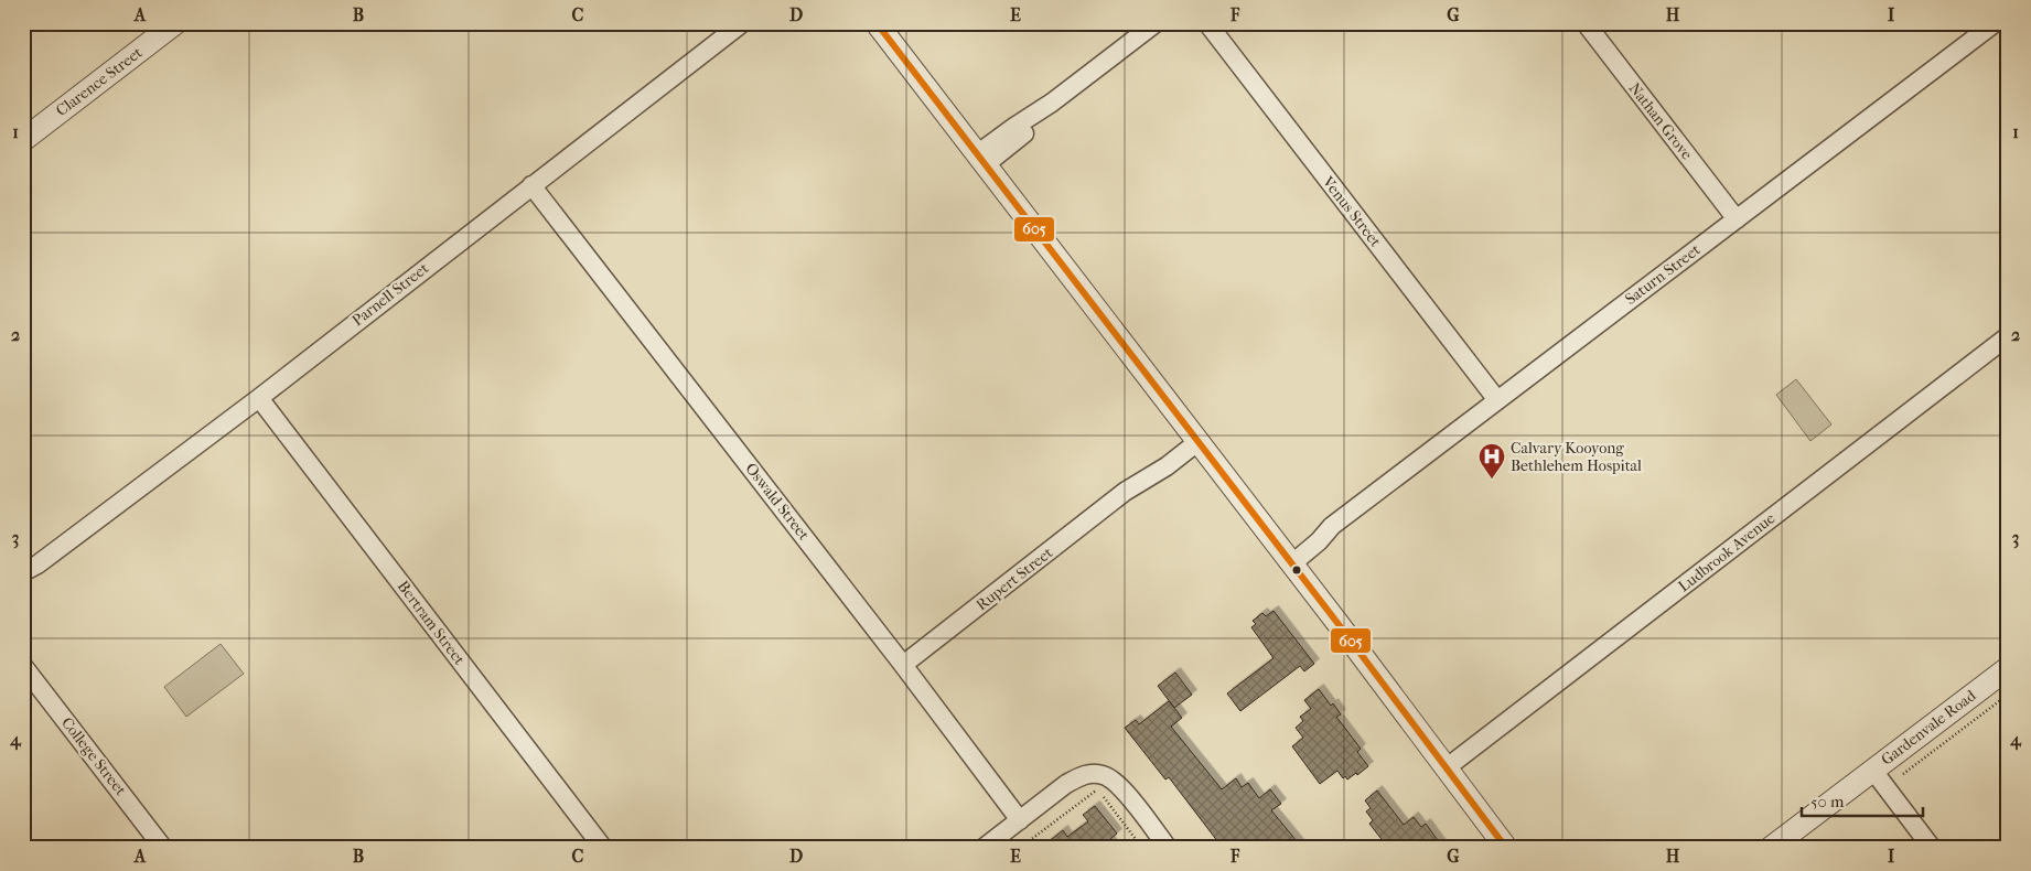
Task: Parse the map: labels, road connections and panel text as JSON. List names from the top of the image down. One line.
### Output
{"streets":{"street":["Clarence Street","Nathan Grove","Venus Street","Saturn Street","Parnell Street","Oswald Street","Ludbrook Avenue","Rupert Street","Bertram Street","Gardenvale Road","College Street"]},"crossings":[["Nathan Grove","Saturn Street"],["Venus Street","Saturn Street"],["Parnell Street","Oswald Street"],["Parnell Street","Bertram Street"],["Oswald Street","Rupert Street"]],"places":{"hospital":["Calvary Kooyong Bethlehem Hospital"]},"lines":["transit line 605"],"scale_bar":"50 m","grid":{"columns":["A","B","C","D","E","F","G","H","I"],"rows":["1","2","3","4"]}}
